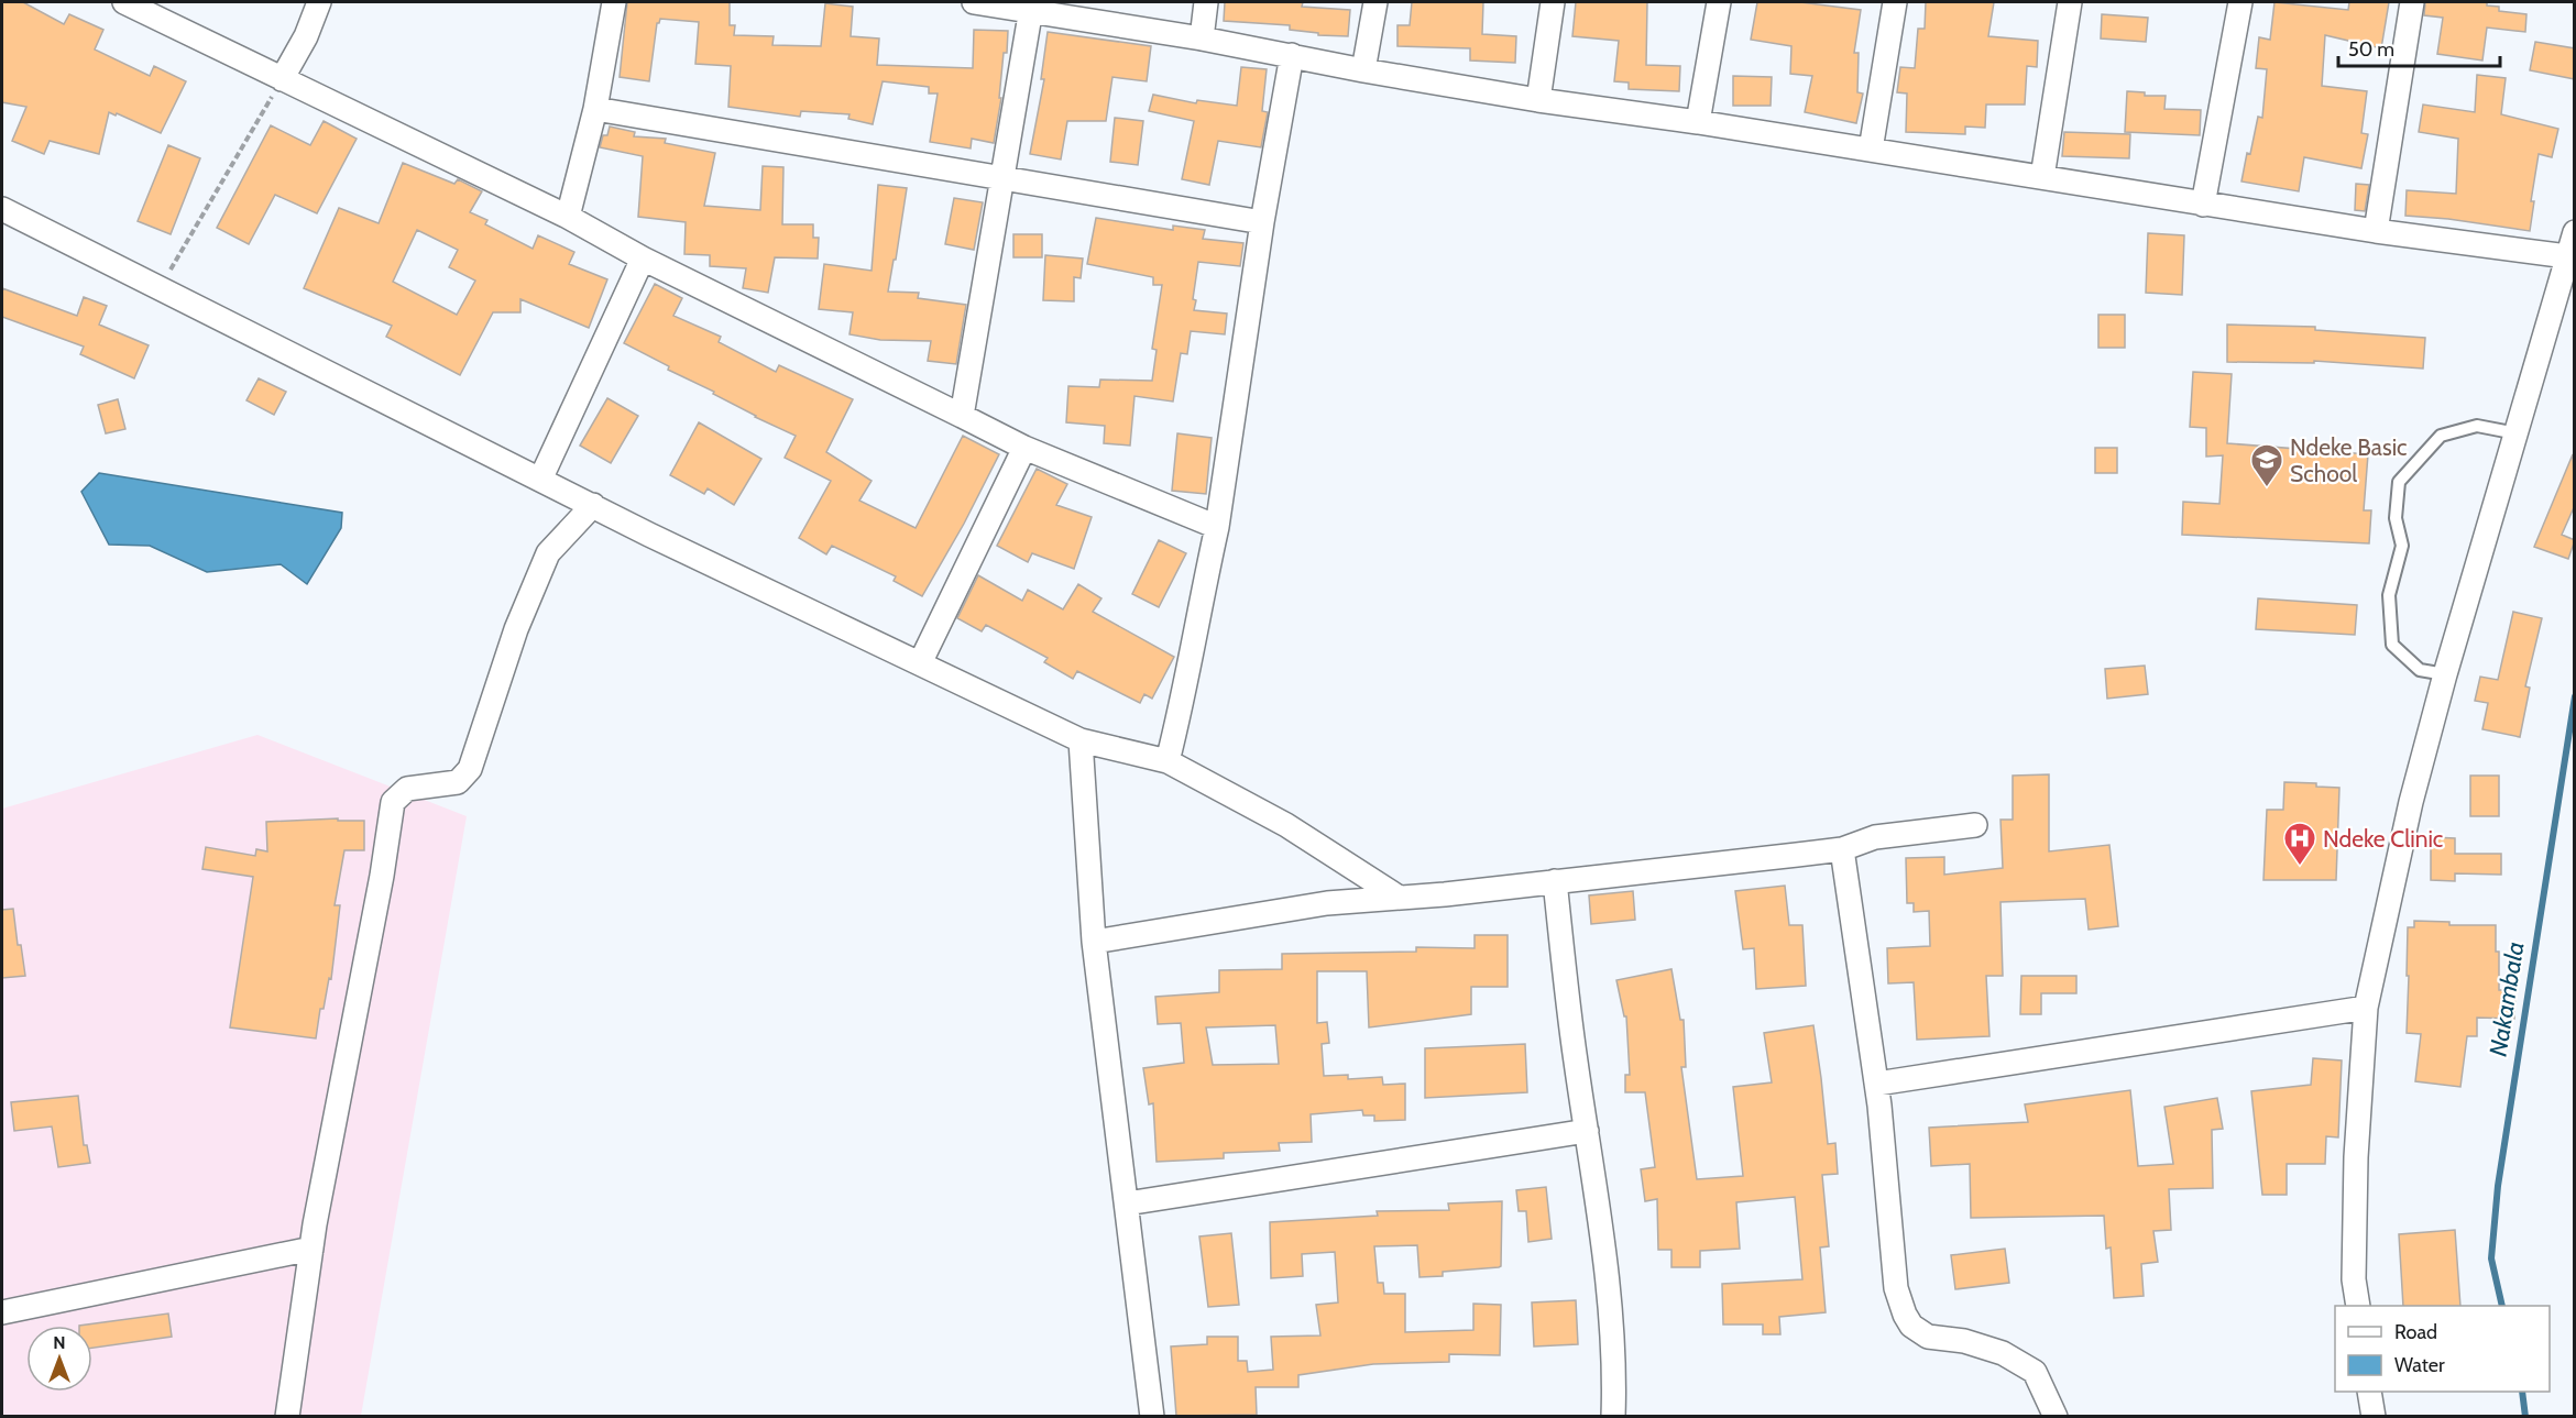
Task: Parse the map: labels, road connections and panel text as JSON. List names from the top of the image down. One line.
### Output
{"water":["Nakambala"],"places":{"school or university":["Ndeke Basic School"],"hospital":["Ndeke Clinic"]},"legend":["Road","Water"],"scale_bar":"50 m","north":"top"}
